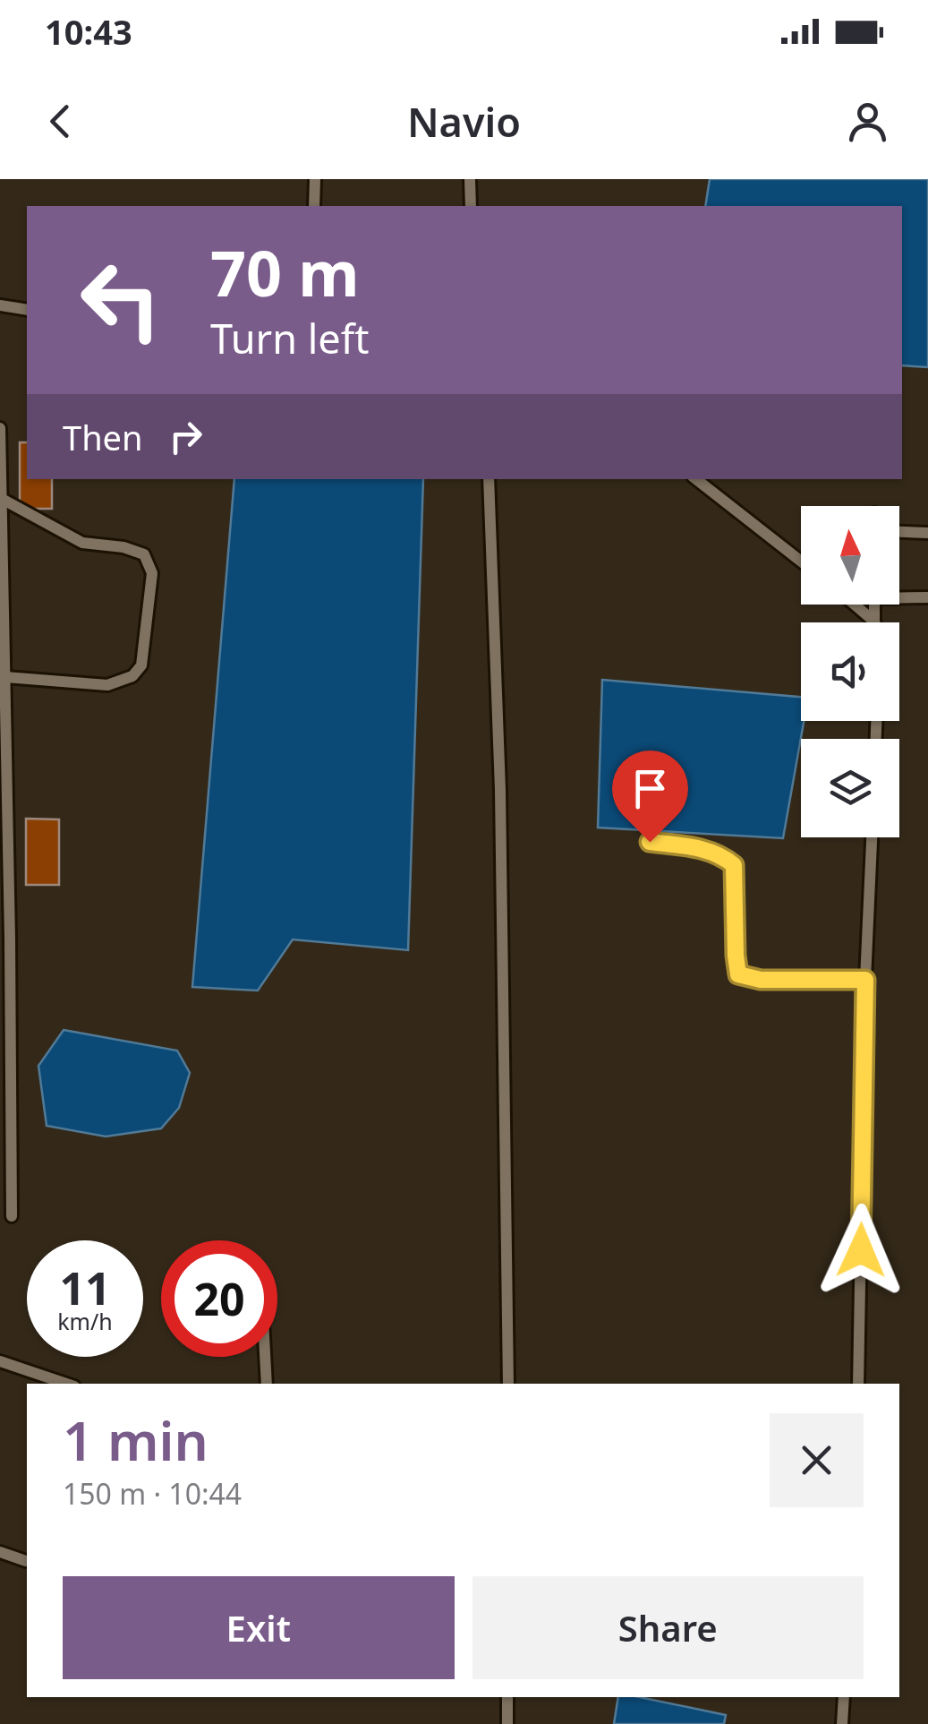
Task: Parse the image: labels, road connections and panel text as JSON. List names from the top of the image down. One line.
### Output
{"north":"top","page":{"status":"10:43","header":"Navio","turn":["70 m","Turn left"],"then":"Then","speed":"11 km/h","limit":"20","heading":["1 min","150 m · 10:44"],"buttons":["Exit","Share"]}}
